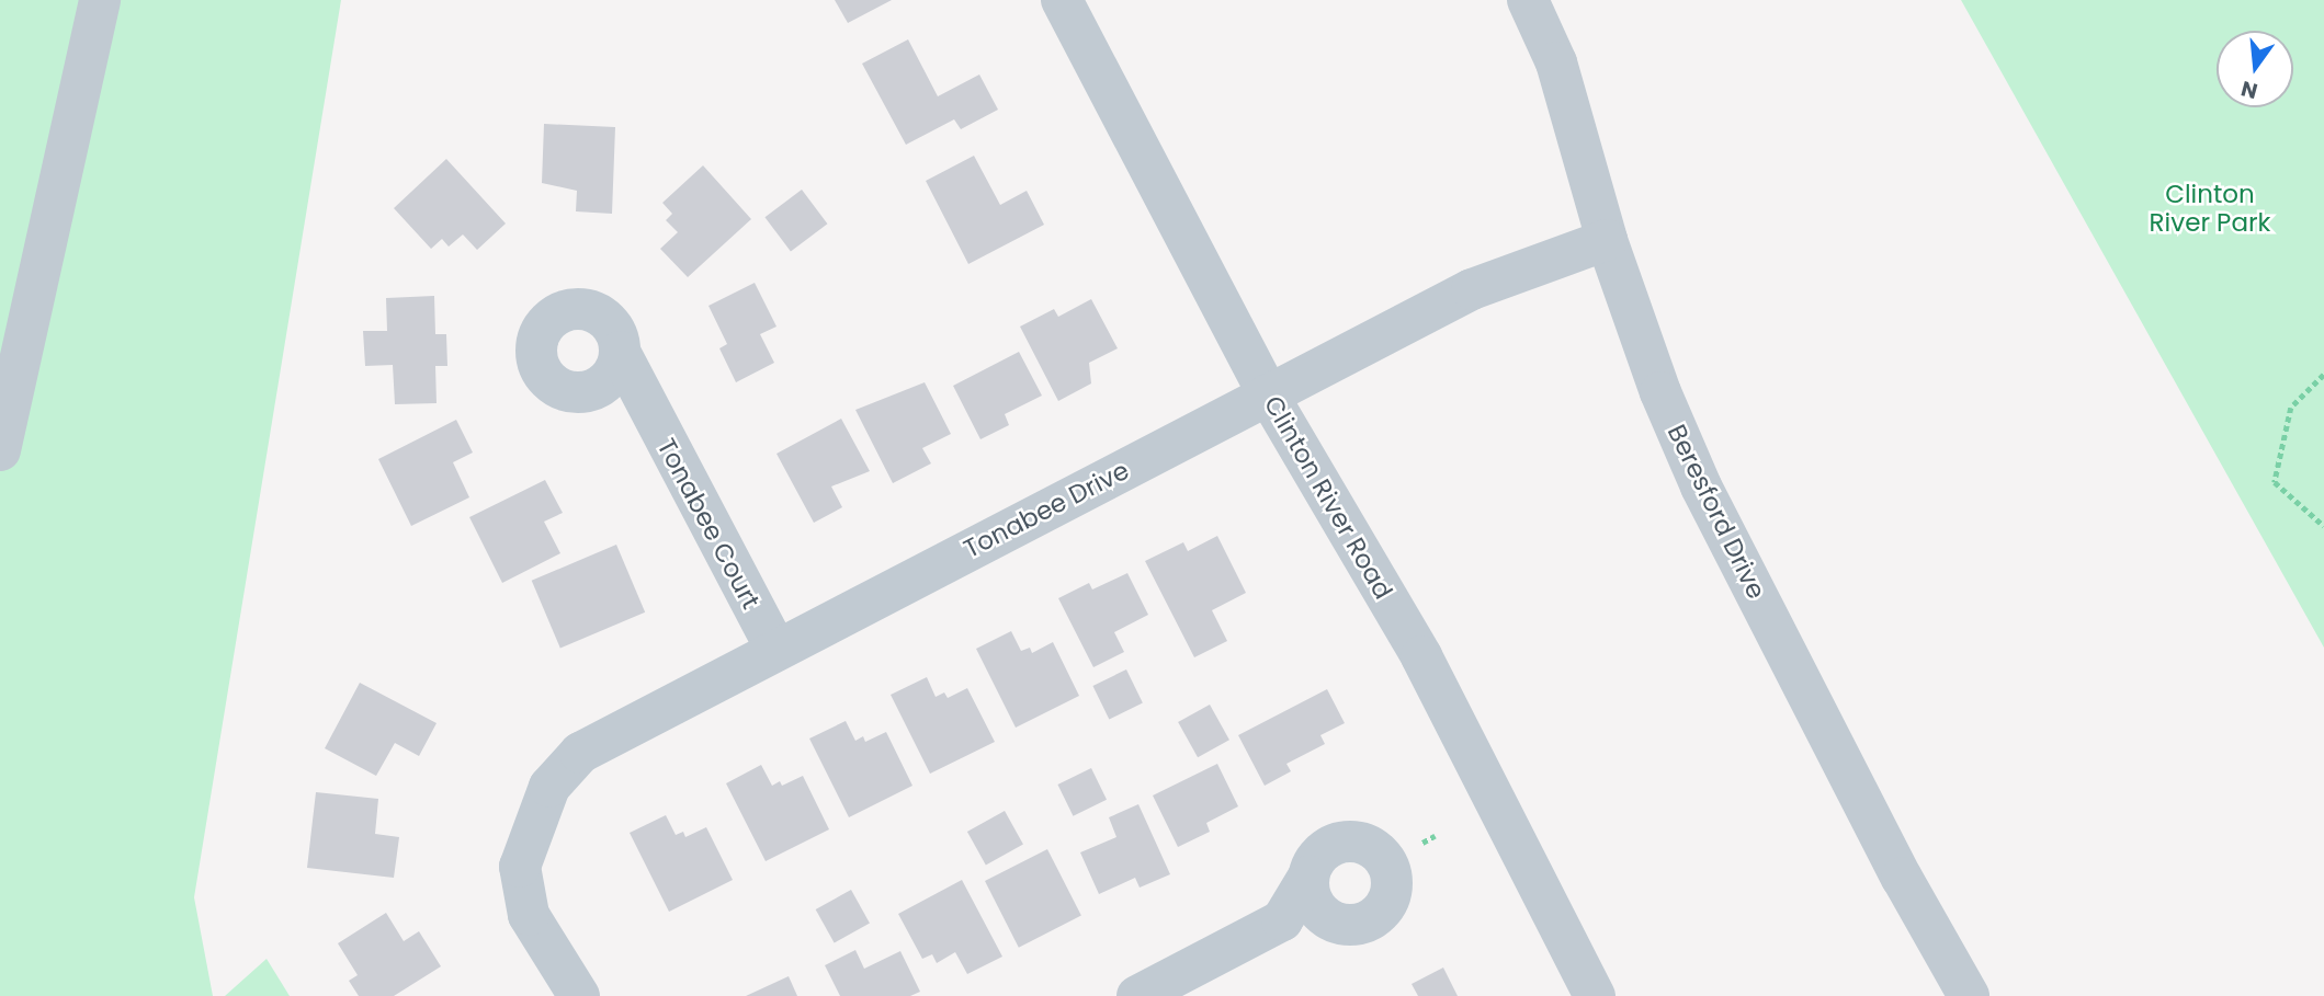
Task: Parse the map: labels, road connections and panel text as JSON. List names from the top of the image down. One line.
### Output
{"streets":{"street":["Clinton River Road","Tonabee Drive","Beresford Drive","Tonabee Court"]},"crossings":[["Clinton River Road","Tonabee Drive"],["Tonabee Drive","Beresford Drive"],["Tonabee Drive","Tonabee Court"]],"parks":["Clinton River Park"],"north":"bottom"}
